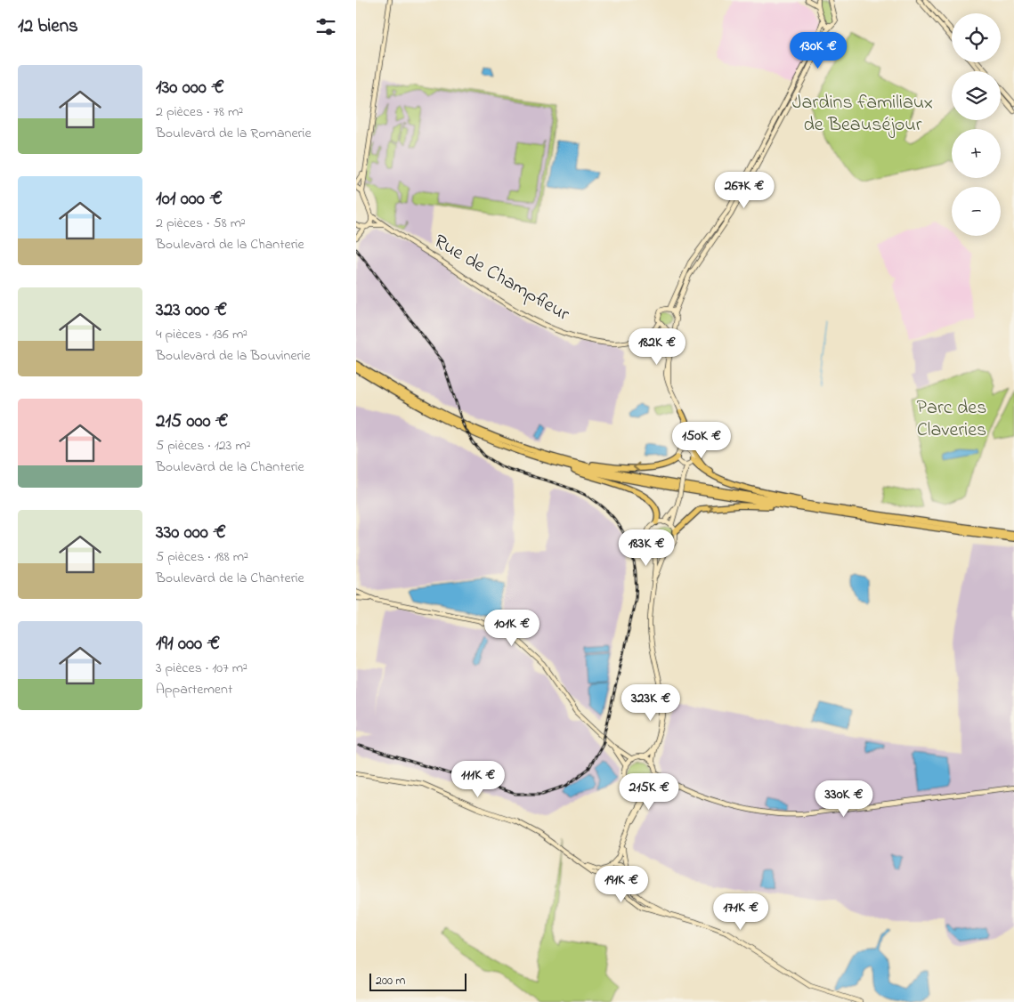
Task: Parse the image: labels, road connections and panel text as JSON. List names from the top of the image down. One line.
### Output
{"streets":{"street":["Rue de Champfleur"]},"parks":["Jardins familiaux de Beauséjour","Parc des Claveries"],"scale_bar":"200 m","page":{"heading":"12 biens","map_buttons":["+","−"],"price":["130K €","267K €","182K €","150K €","183K €","101K €","323K €","111K €","215K €","330K €","191K €","171K €"],"list":[{"name":"130 000 €","note":"2 pièces · 78 m² · Boulevard de la Romanerie"},{"name":"101 000 €","note":"2 pièces · 58 m² · Boulevard de la Chanterie"},{"name":"323 000 €","note":"4 pièces · 136 m² · Boulevard de la Bouvinerie"},{"name":"215 000 €","note":"5 pièces · 123 m² · Boulevard de la Chanterie"},{"name":"330 000 €","note":"5 pièces · 188 m² · Boulevard de la Chanterie"},{"name":"191 000 €","note":"3 pièces · 107 m² · Appartement"}],"scale":"200 m"}}
